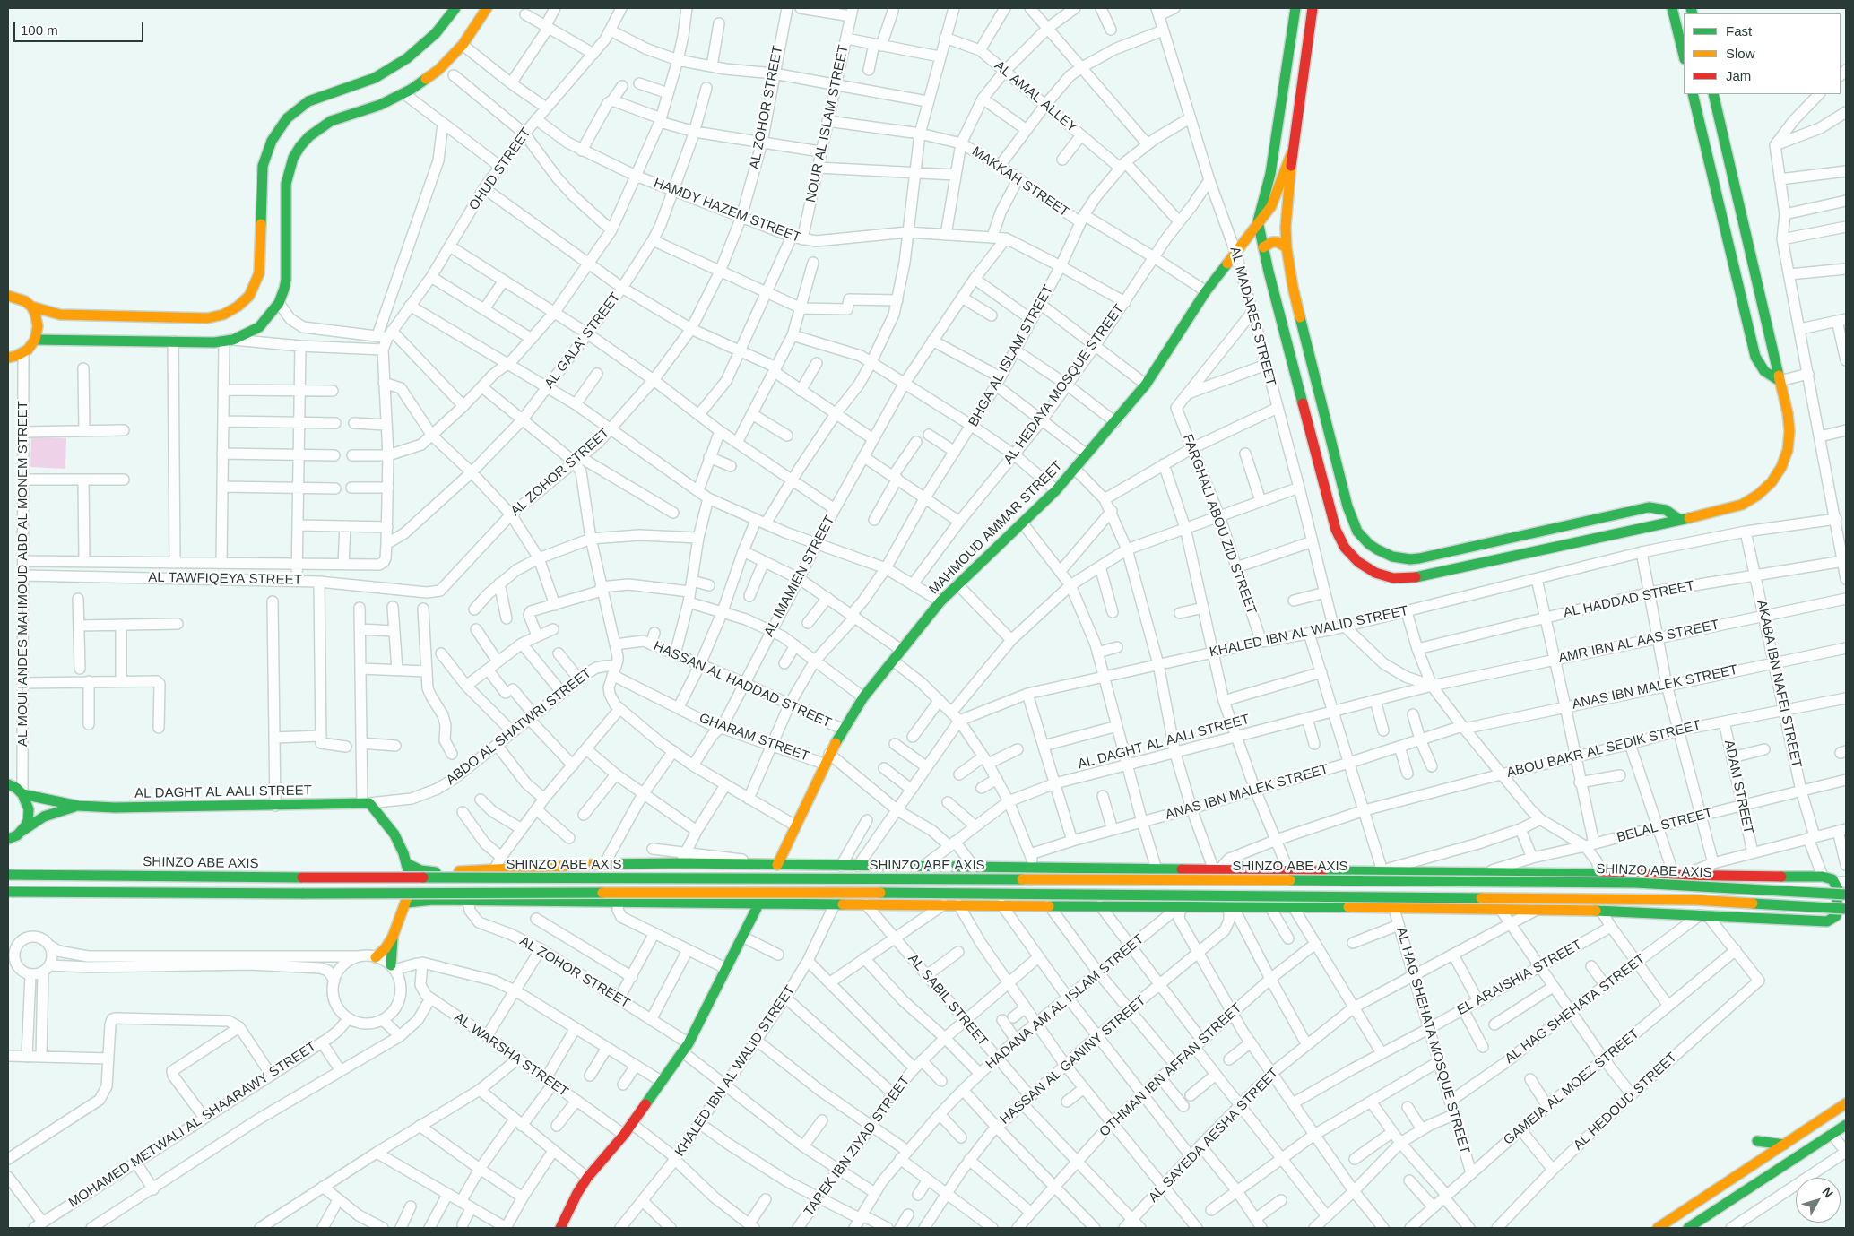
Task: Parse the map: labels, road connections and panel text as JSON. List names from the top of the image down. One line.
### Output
{"streets":{"street":["AL AMAL ALLEY","AL ZOHOR STREET","NOUR AL ISLAM STREET","OHUD STREET","MAKKAH STREET","HAMDY HAZEM STREET","AL MADARES STREET","AL GALA' STREET","BHGA AL ISLAM STREET","AL HEDAYA MOSQUE STREET","FARGHALI ABOU ZID STREET","MAHMOUD AMMAR STREET","AL MOUHANDES MAHMOUD ABD AL MONEM STREET","AL IMAMIEN STREET","AL TAWFIQEYA STREET","AL HADDAD STREET","KHALED IBN AL WALID STREET","AMR IBN AL AAS STREET","AKABA IBN NAFEI STREET","HASSAN AL HADDAD STREET","ANAS IBN MALEK STREET","ABDO AL SHATWRI STREET","GHARAM STREET","AL DAGHT AL AALI STREET","ABOU BAKR AL SEDIK STREET","ADAM STREET","BELAL STREET","SHINZO ABE AXIS","EL ARAISHIA STREET","AL SABIL STREET","HADANA AM AL ISLAM STREET","AL HAG SHEHATA STREET","AL HAG SHEHATA MOSQUE STREET","AL WARSHA STREET","HASSAN AL GANINY STREET","OTHMAN IBN AFFAN STREET","GAMEIA AL MOEZ STREET","AL HEDOUD STREET","MOHAMED METWALI AL SHAARAWY STREET","AL SAYEDA AESHA STREET","TAREK IBN ZIYAD STREET"]},"crossings":[["AL AMAL ALLEY","BHGA AL ISLAM STREET"],["AL AMAL ALLEY","AL HEDAYA MOSQUE STREET"],["AL ZOHOR STREET","HAMDY HAZEM STREET"],["AL ZOHOR STREET","AL TAWFIQEYA STREET"],["AL ZOHOR STREET","KHALED IBN AL WALID STREET"],["AL ZOHOR STREET","HADANA AM AL ISLAM STREET"],["AL ZOHOR STREET","TAREK IBN ZIYAD STREET"],["NOUR AL ISLAM STREET","MAKKAH STREET"],["NOUR AL ISLAM STREET","HAMDY HAZEM STREET"],["OHUD STREET","HAMDY HAZEM STREET"],["MAKKAH STREET","BHGA AL ISLAM STREET"],["MAKKAH STREET","AL HEDAYA MOSQUE STREET"],["MAKKAH STREET","MAHMOUD AMMAR STREET"],["HAMDY HAZEM STREET","AL GALA' STREET"],["HAMDY HAZEM STREET","BHGA AL ISLAM STREET"],["HAMDY HAZEM STREET","AL HEDAYA MOSQUE STREET"],["HAMDY HAZEM STREET","AL IMAMIEN STREET"],["AL MADARES STREET","BHGA AL ISLAM STREET"],["AL MADARES STREET","AL HEDAYA MOSQUE STREET"],["AL MADARES STREET","MAHMOUD AMMAR STREET"],["AL MADARES STREET","KHALED IBN AL WALID STREET"],["AL GALA' STREET","AL TAWFIQEYA STREET"],["BHGA AL ISLAM STREET","HASSAN AL HADDAD STREET"],["BHGA AL ISLAM STREET","GHARAM STREET"],["FARGHALI ABOU ZID STREET","KHALED IBN AL WALID STREET"],["MAHMOUD AMMAR STREET","HASSAN AL HADDAD STREET"],["MAHMOUD AMMAR STREET","GHARAM STREET"],["AL MOUHANDES MAHMOUD ABD AL MONEM STREET","AL TAWFIQEYA STREET"],["AL MOUHANDES MAHMOUD ABD AL MONEM STREET","AL DAGHT AL AALI STREET"],["AL IMAMIEN STREET","HASSAN AL HADDAD STREET"],["AL IMAMIEN STREET","GHARAM STREET"],["AL HADDAD STREET","AKABA IBN NAFEI STREET"],["KHALED IBN AL WALID STREET","AKABA IBN NAFEI STREET"],["AMR IBN AL AAS STREET","AKABA IBN NAFEI STREET"],["AMR IBN AL AAS STREET","AL DAGHT AL AALI STREET"],["AKABA IBN NAFEI STREET","ANAS IBN MALEK STREET"],["AKABA IBN NAFEI STREET","ABOU BAKR AL SEDIK STREET"],["AKABA IBN NAFEI STREET","BELAL STREET"],["ABDO AL SHATWRI STREET","GHARAM STREET"],["ABDO AL SHATWRI STREET","AL DAGHT AL AALI STREET"],["ABOU BAKR AL SEDIK STREET","ADAM STREET"],["ADAM STREET","BELAL STREET"],["EL ARAISHIA STREET","AL HAG SHEHATA MOSQUE STREET"],["AL SABIL STREET","HADANA AM AL ISLAM STREET"],["AL SABIL STREET","HASSAN AL GANINY STREET"],["AL SABIL STREET","TAREK IBN ZIYAD STREET"],["AL HAG SHEHATA STREET","AL HAG SHEHATA MOSQUE STREET"],["AL HAG SHEHATA MOSQUE STREET","GAMEIA AL MOEZ STREET"],["AL HAG SHEHATA MOSQUE STREET","AL SAYEDA AESHA STREET"],["GAMEIA AL MOEZ STREET","AL HEDOUD STREET"]],"legend":["Fast","Slow","Jam"],"scale_bar":"100 m","north":"top right"}
